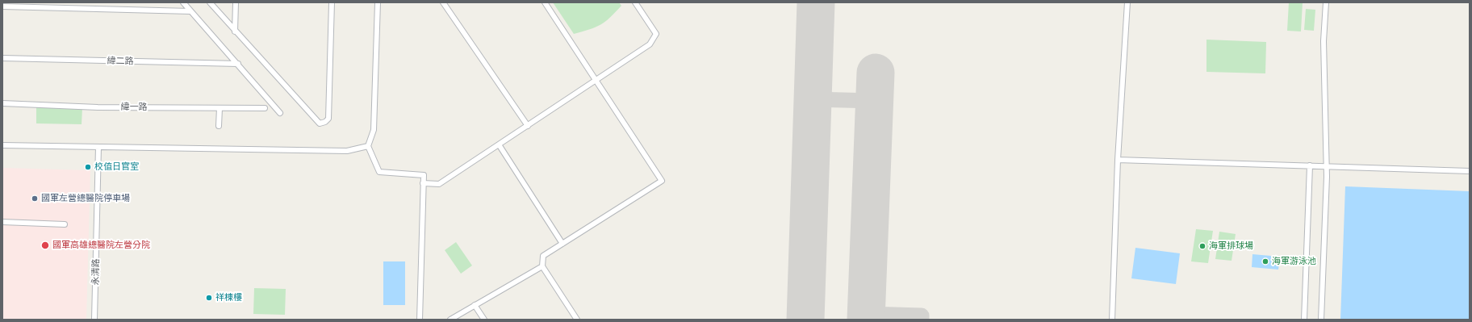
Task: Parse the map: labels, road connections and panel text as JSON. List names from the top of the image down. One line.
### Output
{"streets":{"street":["緯二路","緯一路","永清路"]},"places":["校值日官室","國軍左營總醫院停車場","國軍高雄總醫院左營分院","海軍排球場","海軍游泳池","祥棟樓"]}
